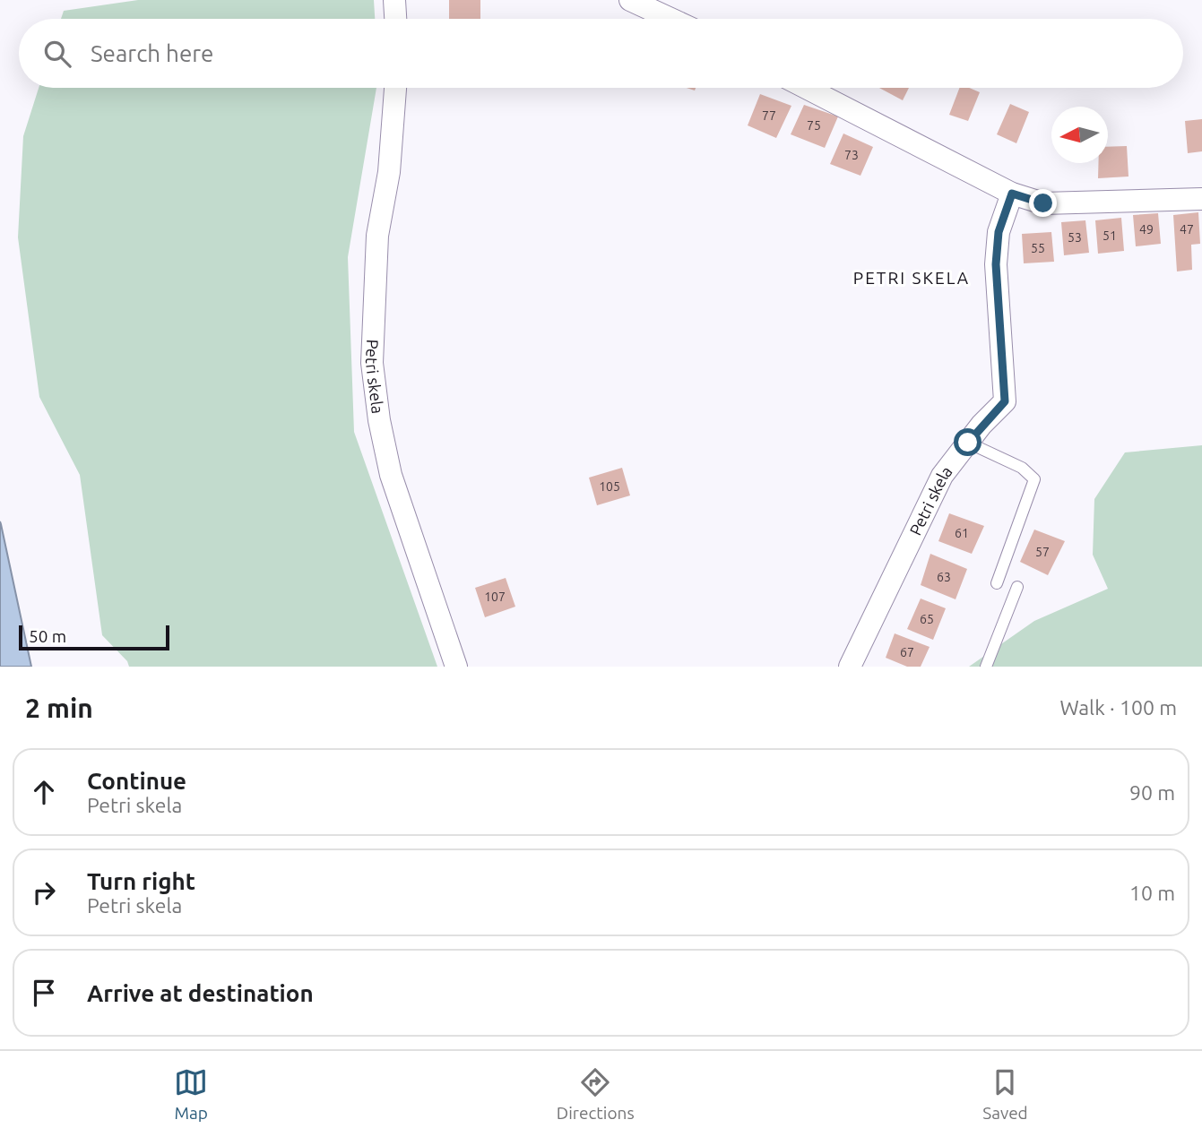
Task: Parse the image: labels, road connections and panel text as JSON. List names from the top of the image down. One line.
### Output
{"streets":{"street":["Petri skela"]},"districts":["PETRI SKELA"],"house_numbers":["77","75","73","49","47","51","53","55","105","61","57","63","107","65","67"],"scale_bar":"50 m","north":"left","page":{"search":"Search here","scale":"50 m","heading":["2 min","Walk · 100 m"],"list":[["Continue","Petri skela","90 m"],["Turn right","Petri skela","10 m"],"Arrive at destination"],"nav":["Map","Directions","Saved"]}}
